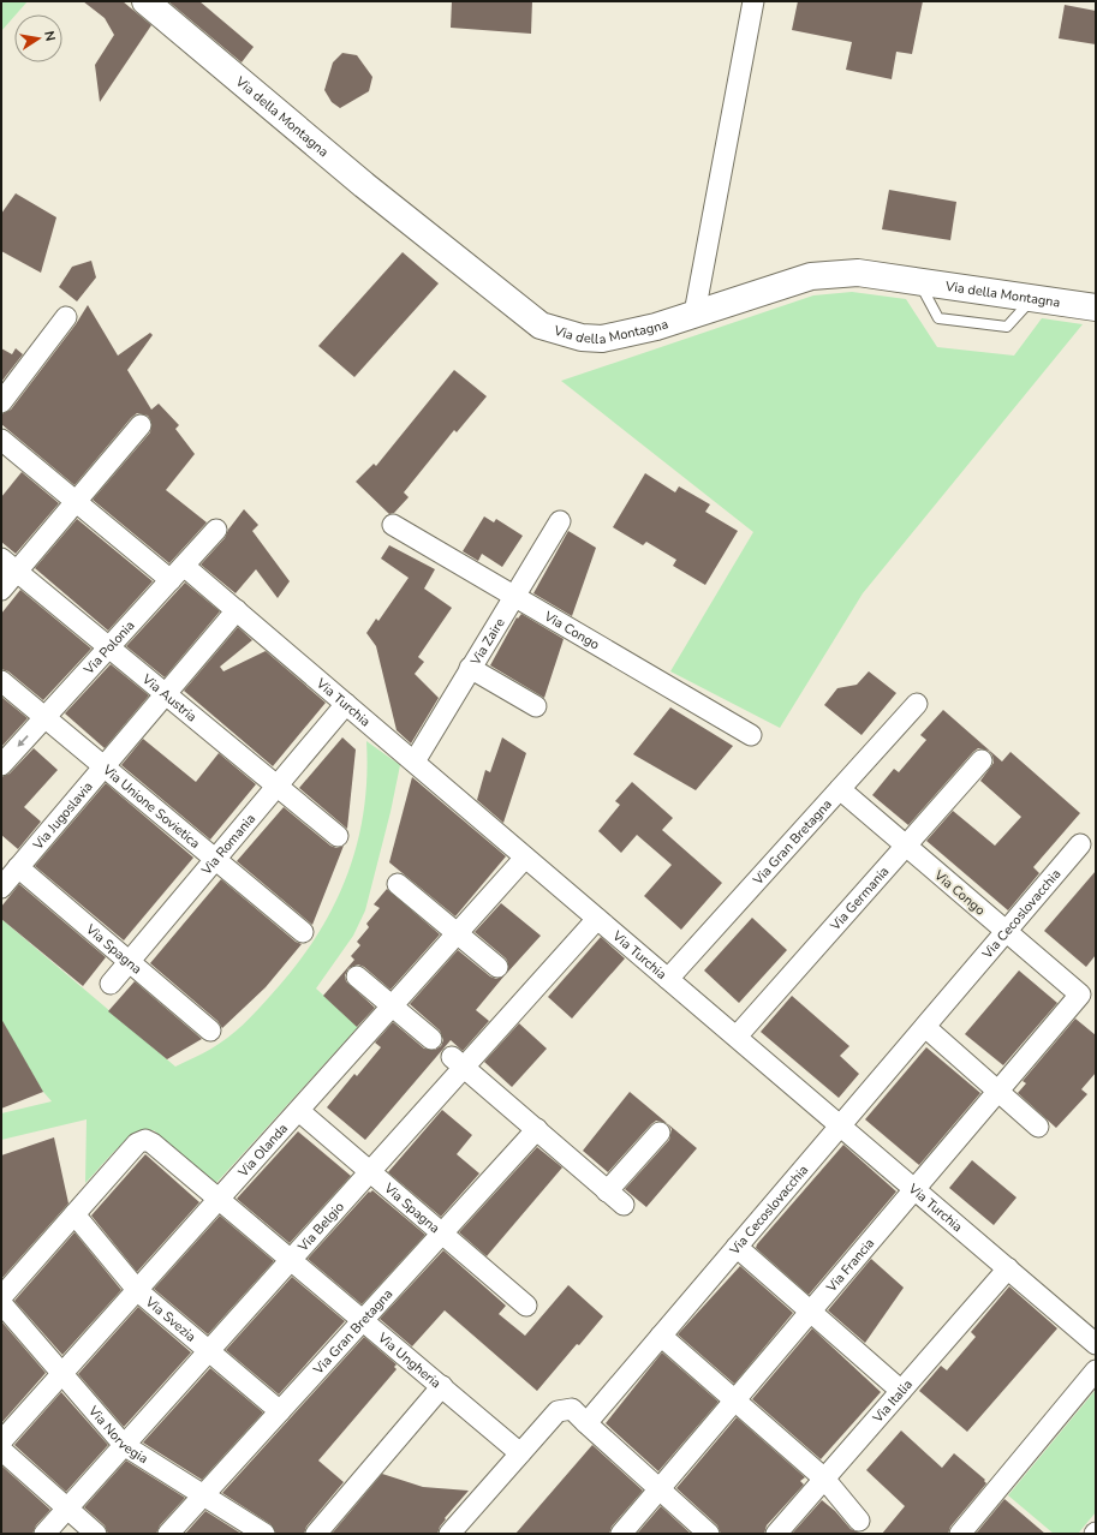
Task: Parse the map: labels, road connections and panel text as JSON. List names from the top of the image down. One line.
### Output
{"streets":{"street":["Via della Montagna","Via Congo","Via Zaire","Via Polonia","Via Austria","Via Turchia","Via Unione Sovietica","Via Jugoslavia","Via Gran Bretagna","Via Romania","Via Germania","Via Cecoslovacchia","Via Spagna","Via Olanda","Via Belgio","Via Francia","Via Svezia","Via Ungheria","Via Italia","Via Norvegia"]},"crossings":[["Via Congo","Via Zaire"],["Via Congo","Via Gran Bretagna"],["Via Congo","Via Germania"],["Via Congo","Via Cecoslovacchia"],["Via Congo","Via Francia"],["Via Zaire","Via Turchia"],["Via Polonia","Via Austria"],["Via Polonia","Via Turchia"],["Via Polonia","Via Unione Sovietica"],["Via Austria","Via Jugoslavia"],["Via Austria","Via Romania"],["Via Turchia","Via Jugoslavia"],["Via Turchia","Via Gran Bretagna"],["Via Turchia","Via Romania"],["Via Turchia","Via Germania"],["Via Turchia","Via Cecoslovacchia"],["Via Turchia","Via Olanda"],["Via Turchia","Via Belgio"],["Via Turchia","Via Francia"],["Via Turchia","Via Italia"],["Via Unione Sovietica","Via Jugoslavia"],["Via Unione Sovietica","Via Romania"],["Via Jugoslavia","Via Spagna"],["Via Gran Bretagna","Via Spagna"],["Via Gran Bretagna","Via Svezia"],["Via Gran Bretagna","Via Ungheria"],["Via Gran Bretagna","Via Norvegia"],["Via Romania","Via Spagna"],["Via Spagna","Via Olanda"],["Via Spagna","Via Belgio"],["Via Olanda","Via Svezia"],["Via Olanda","Via Ungheria"],["Via Olanda","Via Norvegia"],["Via Belgio","Via Svezia"],["Via Belgio","Via Ungheria"],["Via Belgio","Via Norvegia"],["Via Svezia","Via Ungheria"]],"north":"right"}
